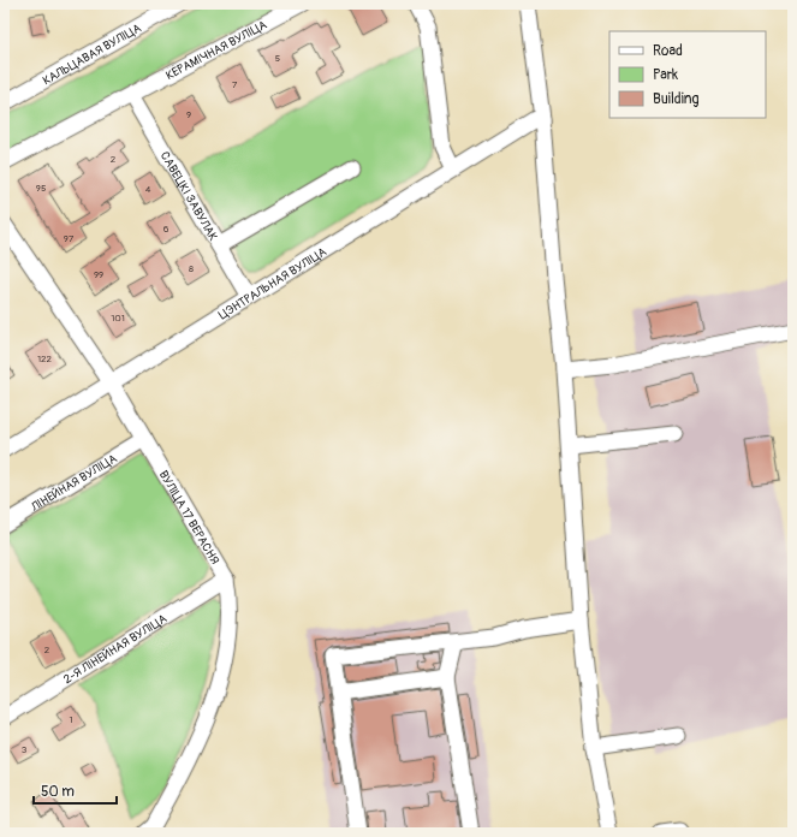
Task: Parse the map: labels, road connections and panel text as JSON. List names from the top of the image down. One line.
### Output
{"streets":{"street":["КЕРАМІЧНАЯ ВУЛІЦА","КАЛЬЦАВАЯ ВУЛІЦА","САВЕЦКІ ЗАВУЛАК","ЦЭНТРАЛЬНАЯ ВУЛІЦА","ЛІНЕЙНАЯ ВУЛІЦА","ВУЛІЦА 17 ВЕРАСНЯ","2-Я ЛІНЕЙНАЯ ВУЛІЦА"]},"crossings":[["КЕРАМІЧНАЯ ВУЛІЦА","САВЕЦКІ ЗАВУЛАК"],["САВЕЦКІ ЗАВУЛАК","ЦЭНТРАЛЬНАЯ ВУЛІЦА"],["ЦЭНТРАЛЬНАЯ ВУЛІЦА","ВУЛІЦА 17 ВЕРАСНЯ"],["ЛІНЕЙНАЯ ВУЛІЦА","ВУЛІЦА 17 ВЕРАСНЯ"],["ВУЛІЦА 17 ВЕРАСНЯ","2-Я ЛІНЕЙНАЯ ВУЛІЦА"]],"house_numbers":["5","7","9","2","95","4","6","97","8","99","101","122","2","1","3"],"legend":["Road","Park","Building"],"scale_bar":"50 m"}
